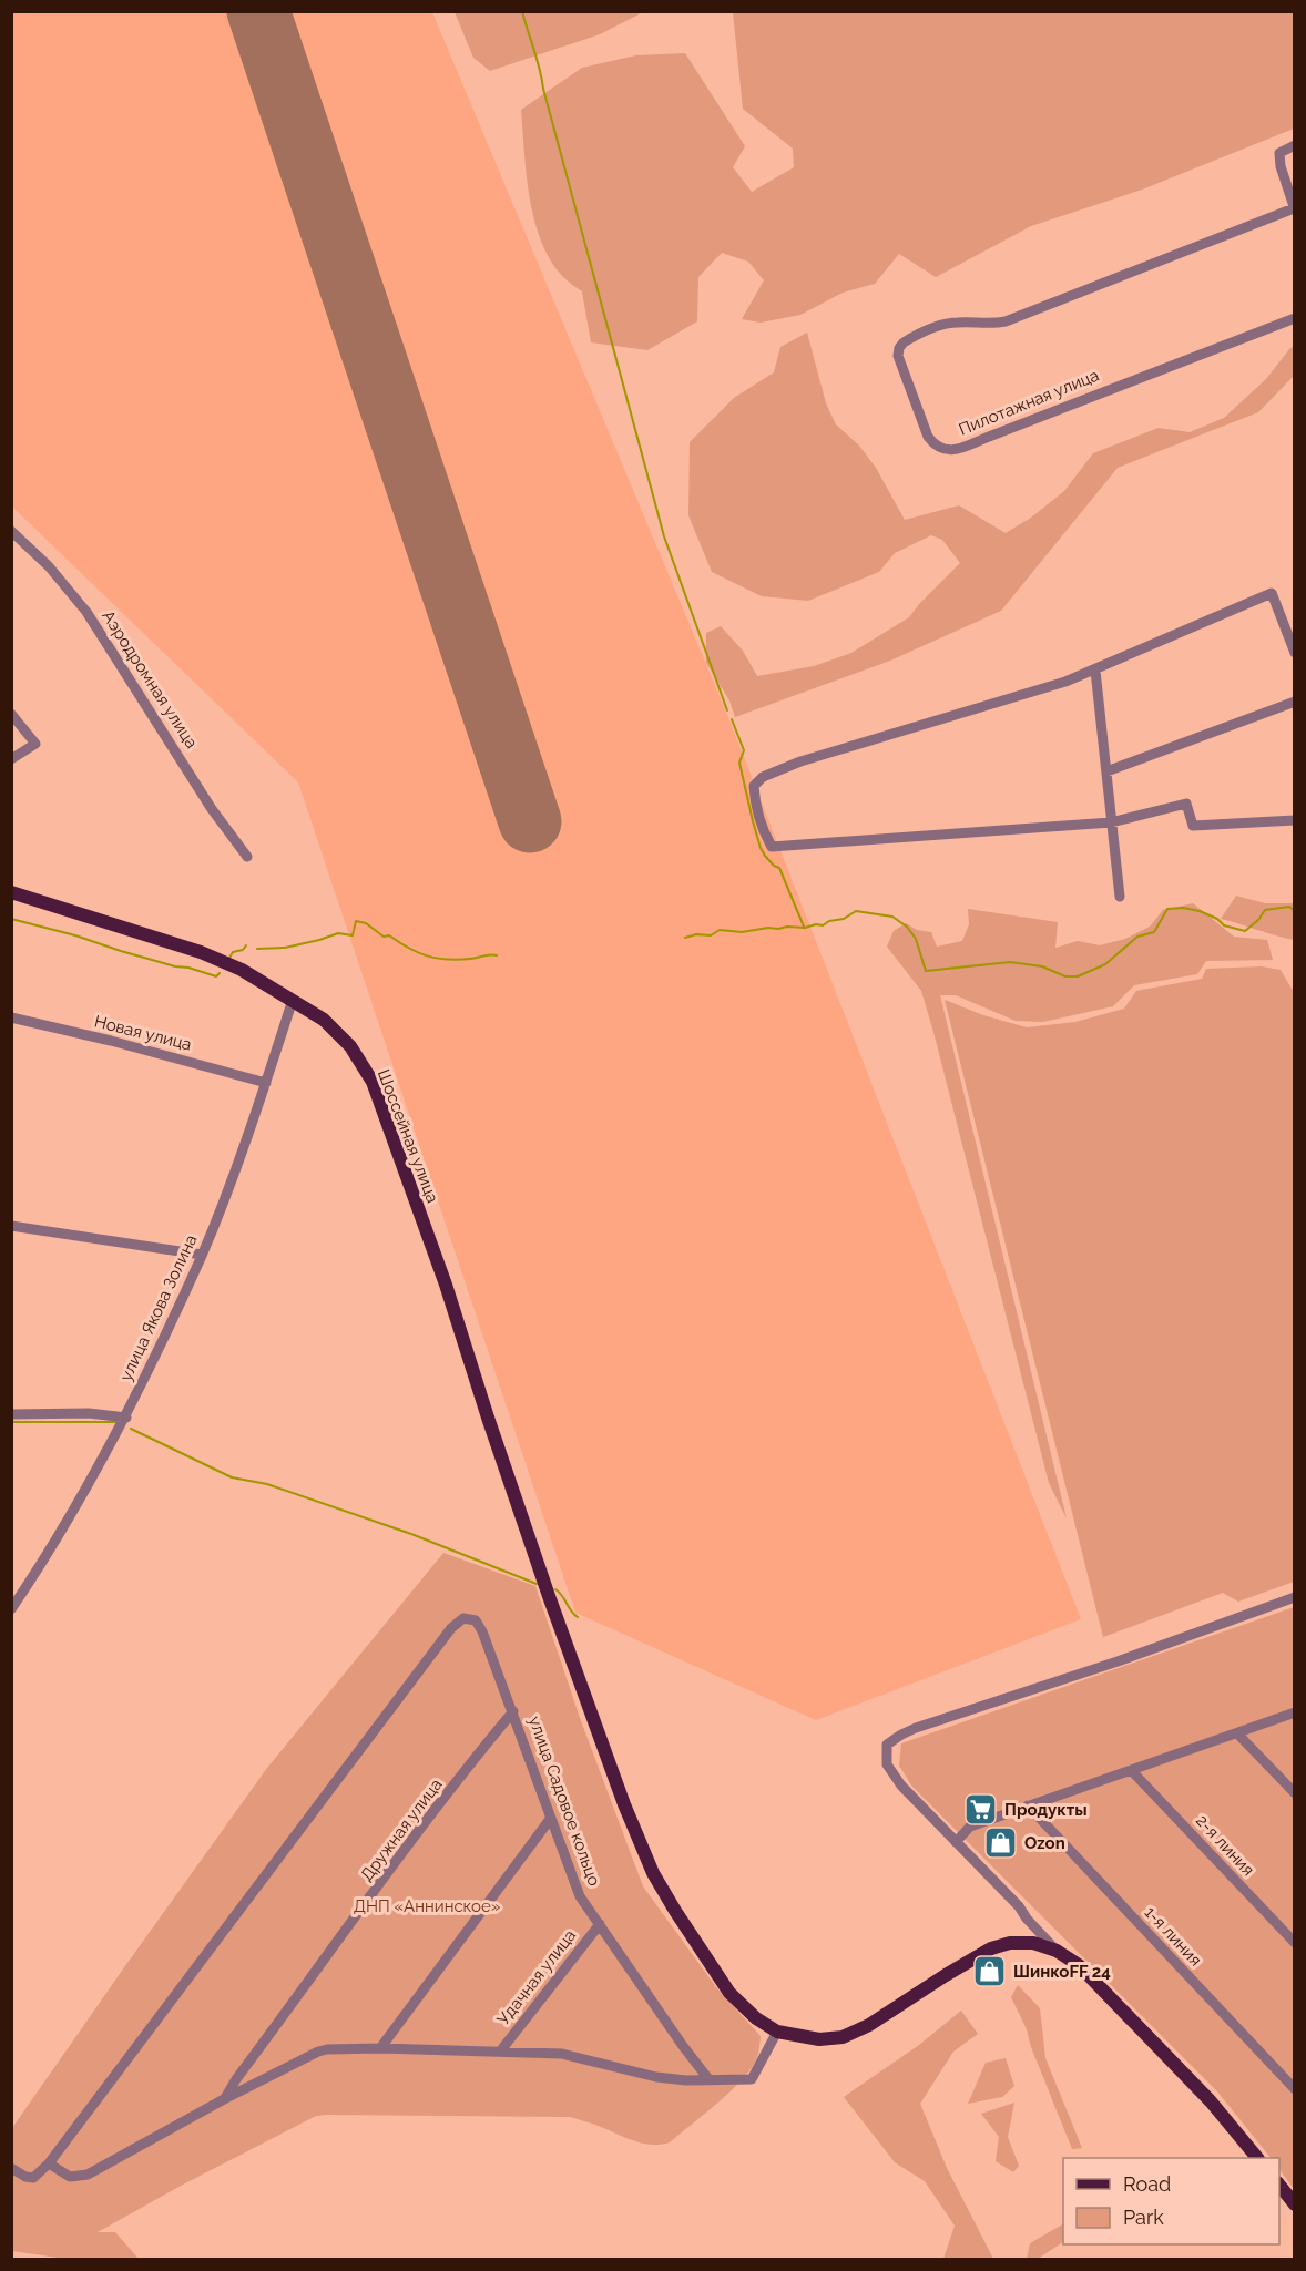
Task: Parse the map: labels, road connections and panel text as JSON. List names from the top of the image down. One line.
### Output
{"streets":{"main road":["Шоссейная улица"],"street":["Пилотажная улица","Аэродромная улица","Новая улица","улица Якова Золина","улица Садовое кольцо","Дружная улица","2-я линия","1-я линия","Удачная улица"]},"crossings":[["Новая улица","улица Якова Золина"],["Шоссейная улица","улица Якова Золина"],["улица Садовое кольцо","Дружная улица"],["улица Садовое кольцо","Удачная улица"]],"parks":["ДНП «Аннинское»"],"places":{"supermarket":["Продукты"],"shop":["Ozon","ШинкоFF 24"]},"legend":["Road","Park"]}
